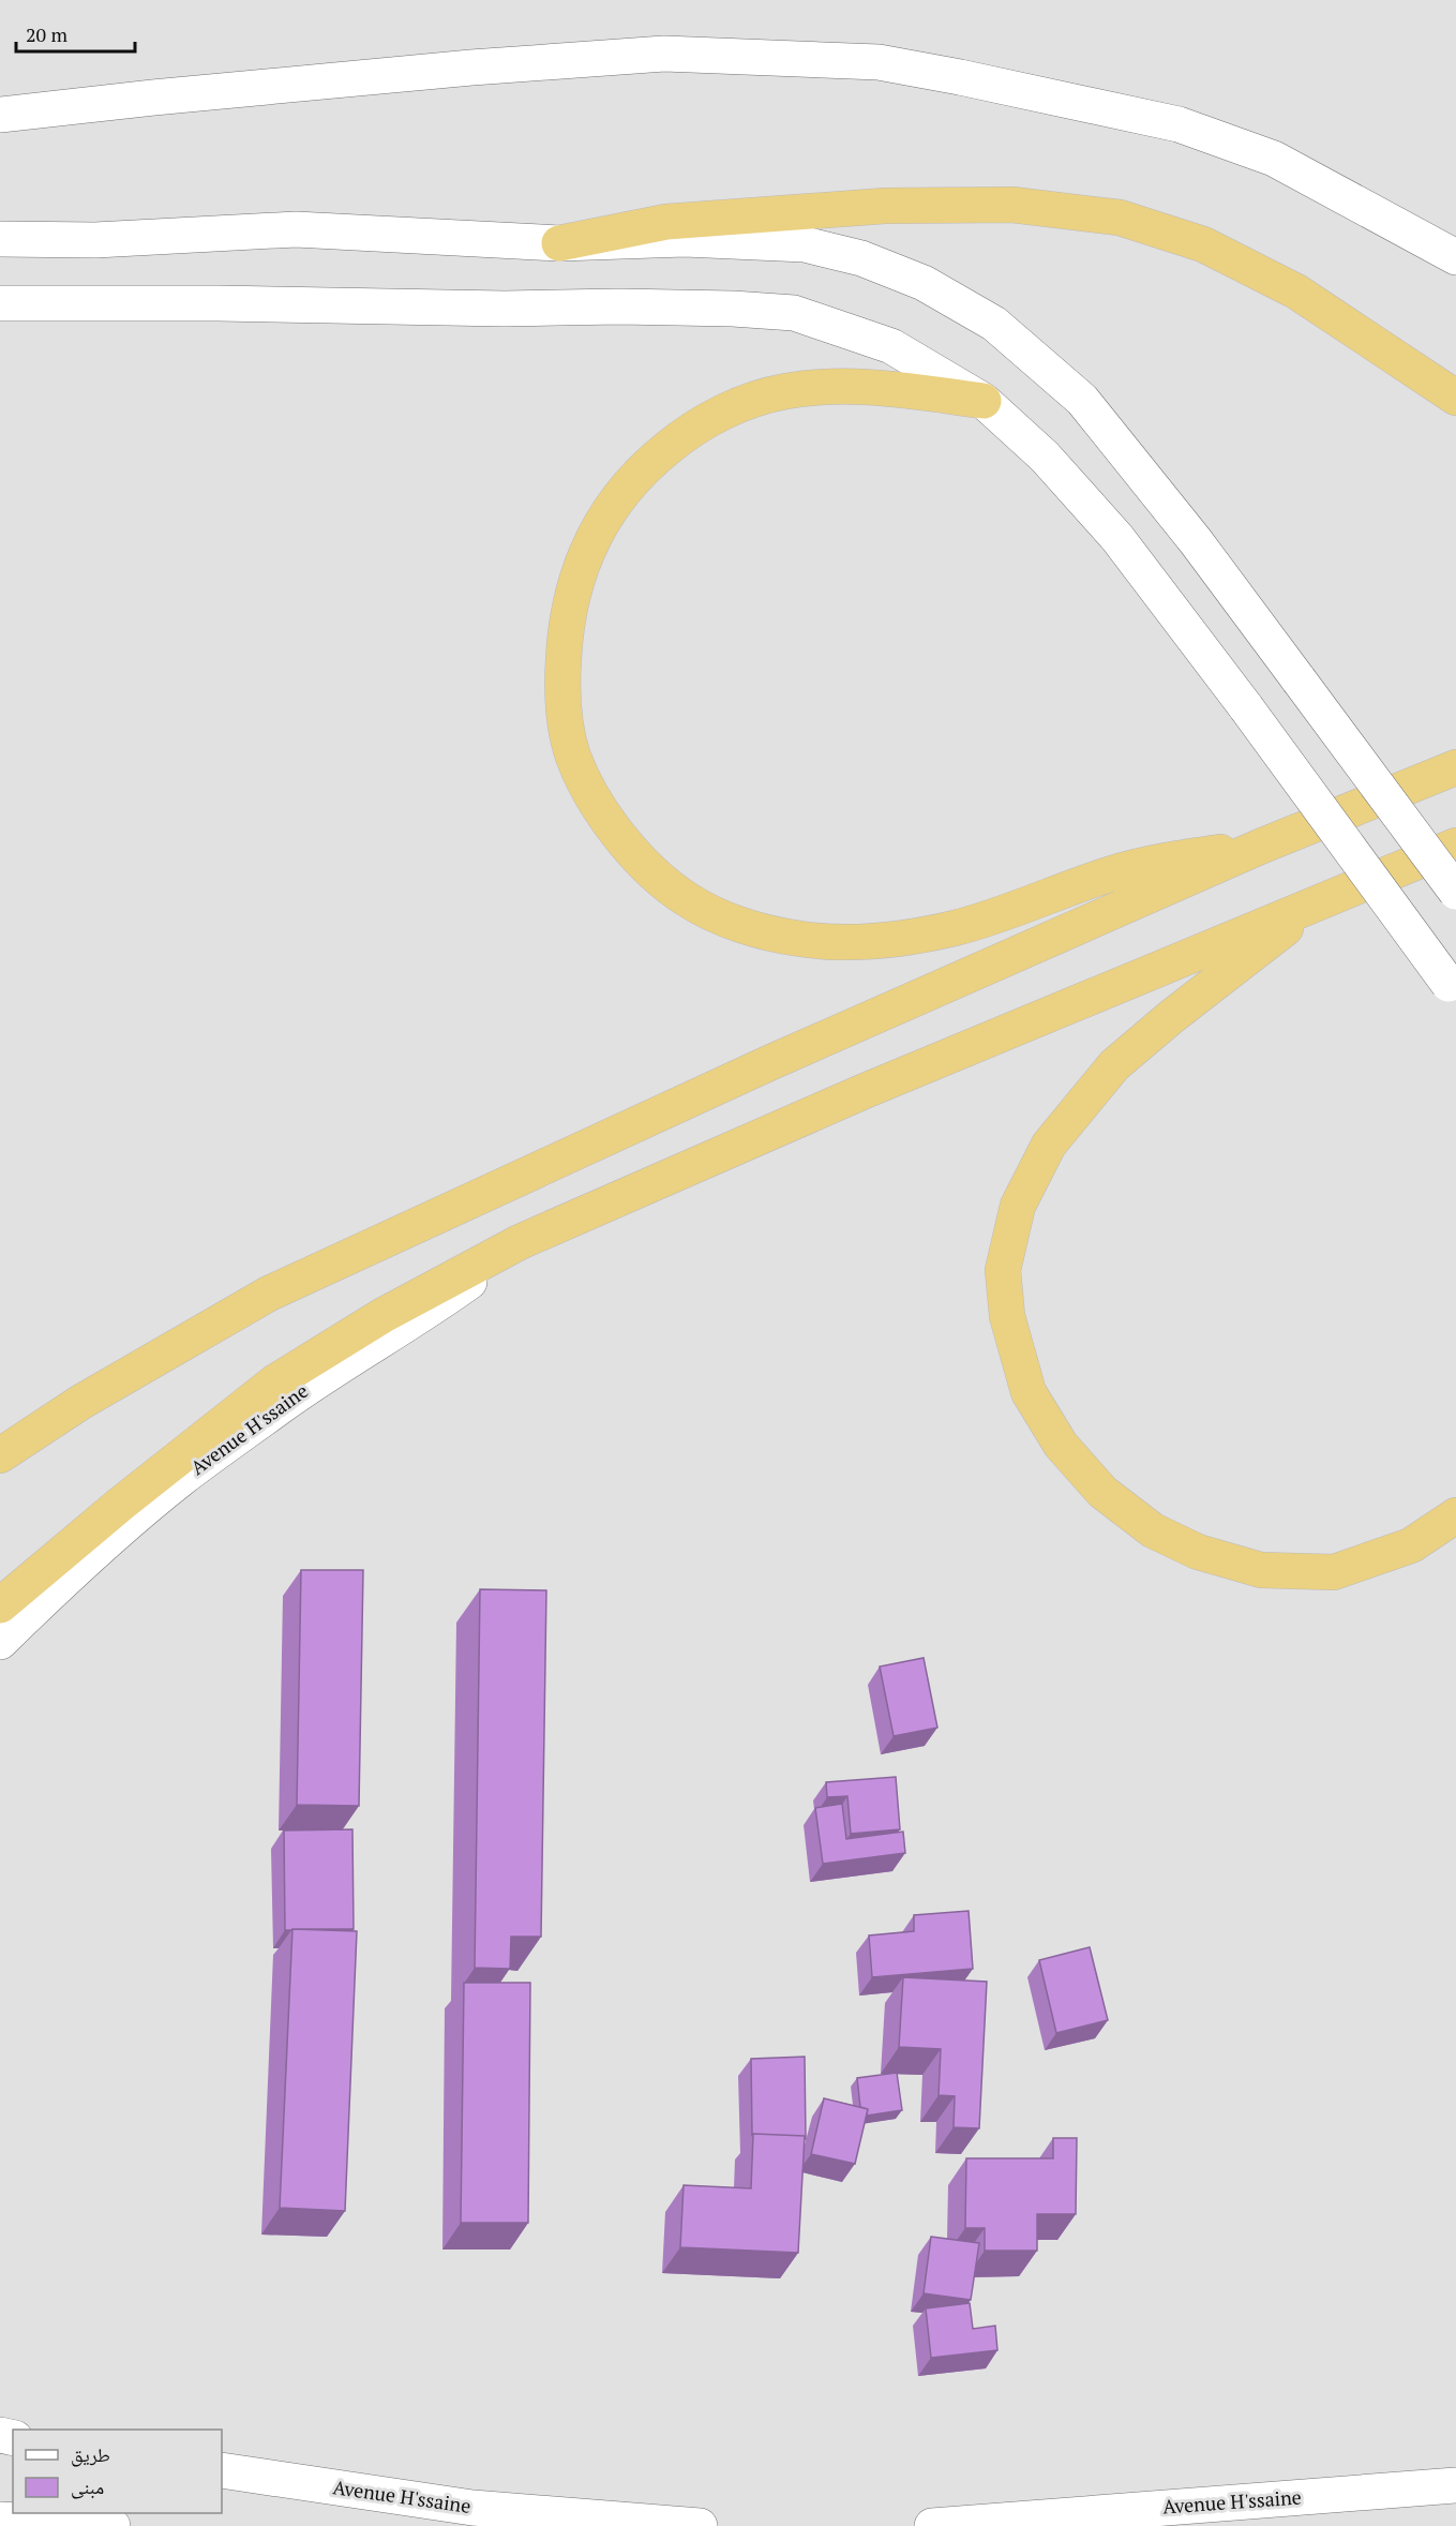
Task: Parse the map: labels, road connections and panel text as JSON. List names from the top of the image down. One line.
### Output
{"streets":{"street":["Avenue H'ssaine"]},"legend":["طريق","مبنى"],"scale_bar":"20 m"}
